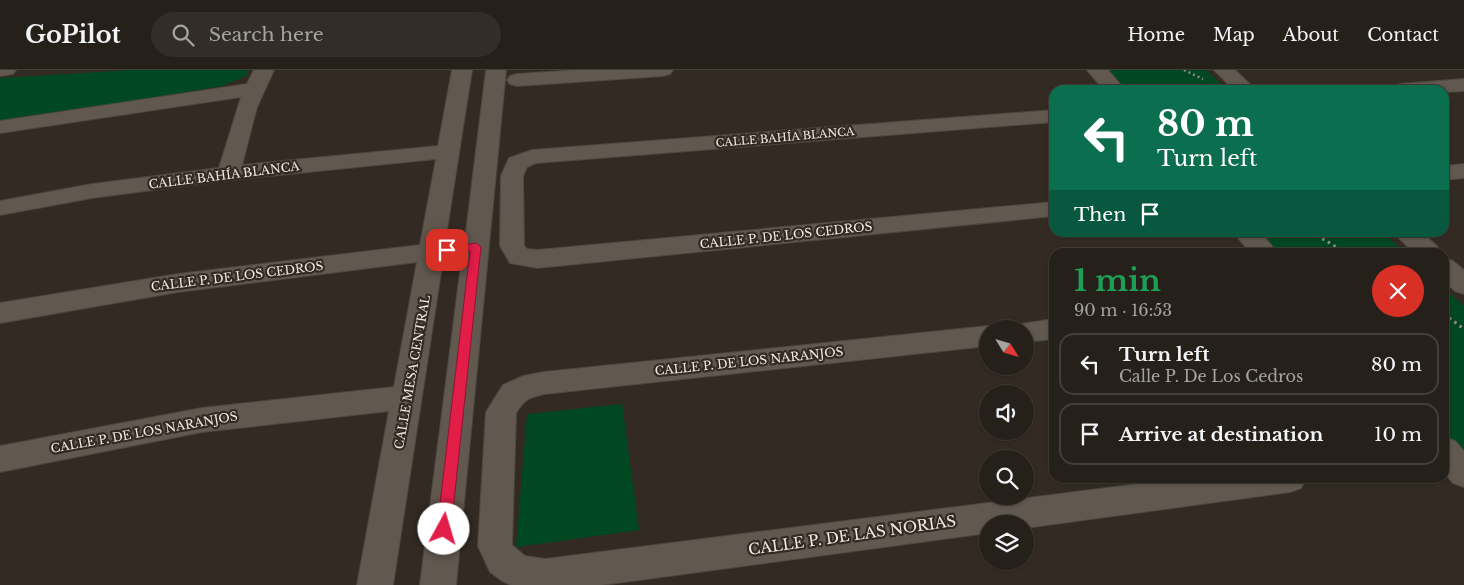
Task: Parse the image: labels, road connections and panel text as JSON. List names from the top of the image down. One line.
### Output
{"streets":{"street":["CALLE BAHÍA BLANCA","CALLE P. DE LOS CEDROS","CALLE P. DE LOS NARANJOS","CALLE MESA CENTRAL","CALLE P. DE LAS NORIAS"]},"crossings":[["CALLE BAHÍA BLANCA","CALLE P. DE LOS CEDROS"],["CALLE BAHÍA BLANCA","CALLE MESA CENTRAL"],["CALLE P. DE LOS CEDROS","CALLE MESA CENTRAL"],["CALLE P. DE LOS NARANJOS","CALLE MESA CENTRAL"],["CALLE P. DE LOS NARANJOS","CALLE P. DE LAS NORIAS"]],"north":"bottom right","page":{"header":"GoPilot","search":"Search here","nav":["Home","Map","About","Contact"],"turn":["80 m","Turn left"],"then":"Then","heading":["1 min","90 m · 16:53"],"list":[{"name":"Turn left","note":"Calle P. De Los Cedros","value":"80 m"},{"name":"Arrive at destination","value":"10 m"}]}}
